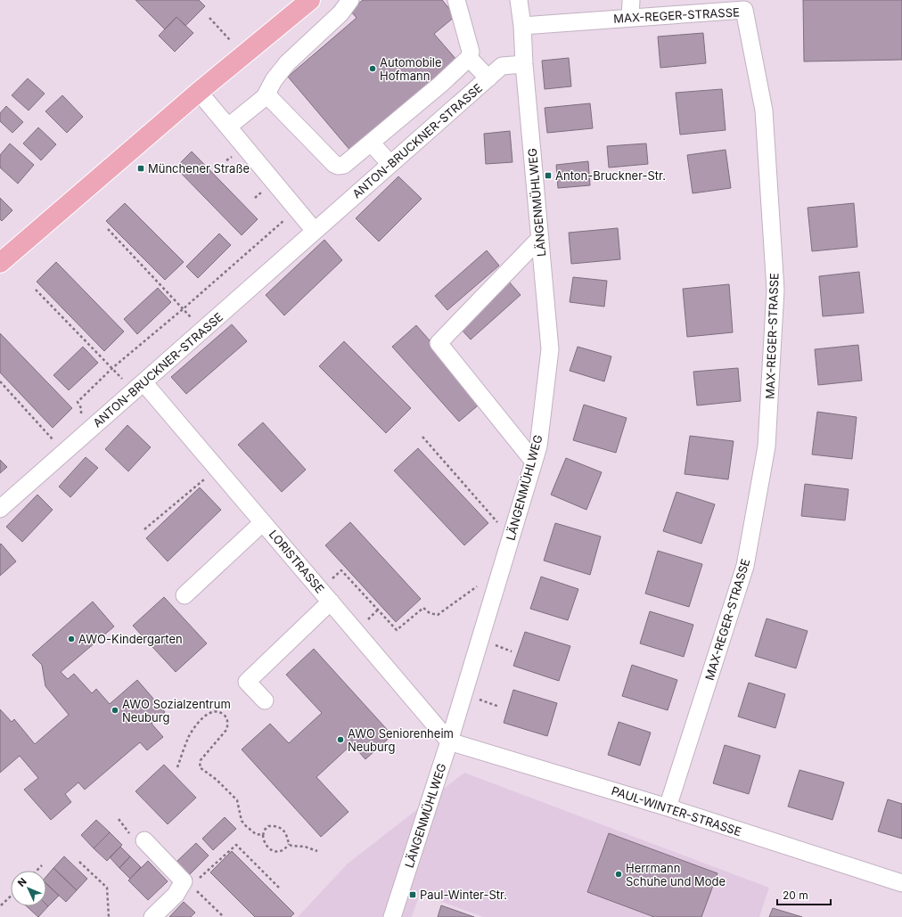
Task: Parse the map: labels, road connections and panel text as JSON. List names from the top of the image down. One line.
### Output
{"streets":{"street":["MAX-REGER-STRASSE","ANTON-BRUCKNER-STRASSE","LÄNGENMÜHLWEG","LORISTRASSE","PAUL-WINTER-STRASSE"]},"crossings":[["MAX-REGER-STRASSE","LÄNGENMÜHLWEG"],["MAX-REGER-STRASSE","PAUL-WINTER-STRASSE"],["ANTON-BRUCKNER-STRASSE","LÄNGENMÜHLWEG"],["ANTON-BRUCKNER-STRASSE","LORISTRASSE"],["LÄNGENMÜHLWEG","LORISTRASSE"],["LÄNGENMÜHLWEG","PAUL-WINTER-STRASSE"],["LORISTRASSE","PAUL-WINTER-STRASSE"]],"places":{"other":["Automobile Hofmann","AWO-Kindergarten","AWO Sozialzentrum Neuburg","AWO Seniorenheim Neuburg","Herrmann Schuhe und Mode"],"transit":["Münchener Straße","Anton-Bruckner-Str.","Paul-Winter-Str."]},"scale_bar":"20 m","north":"top left"}
